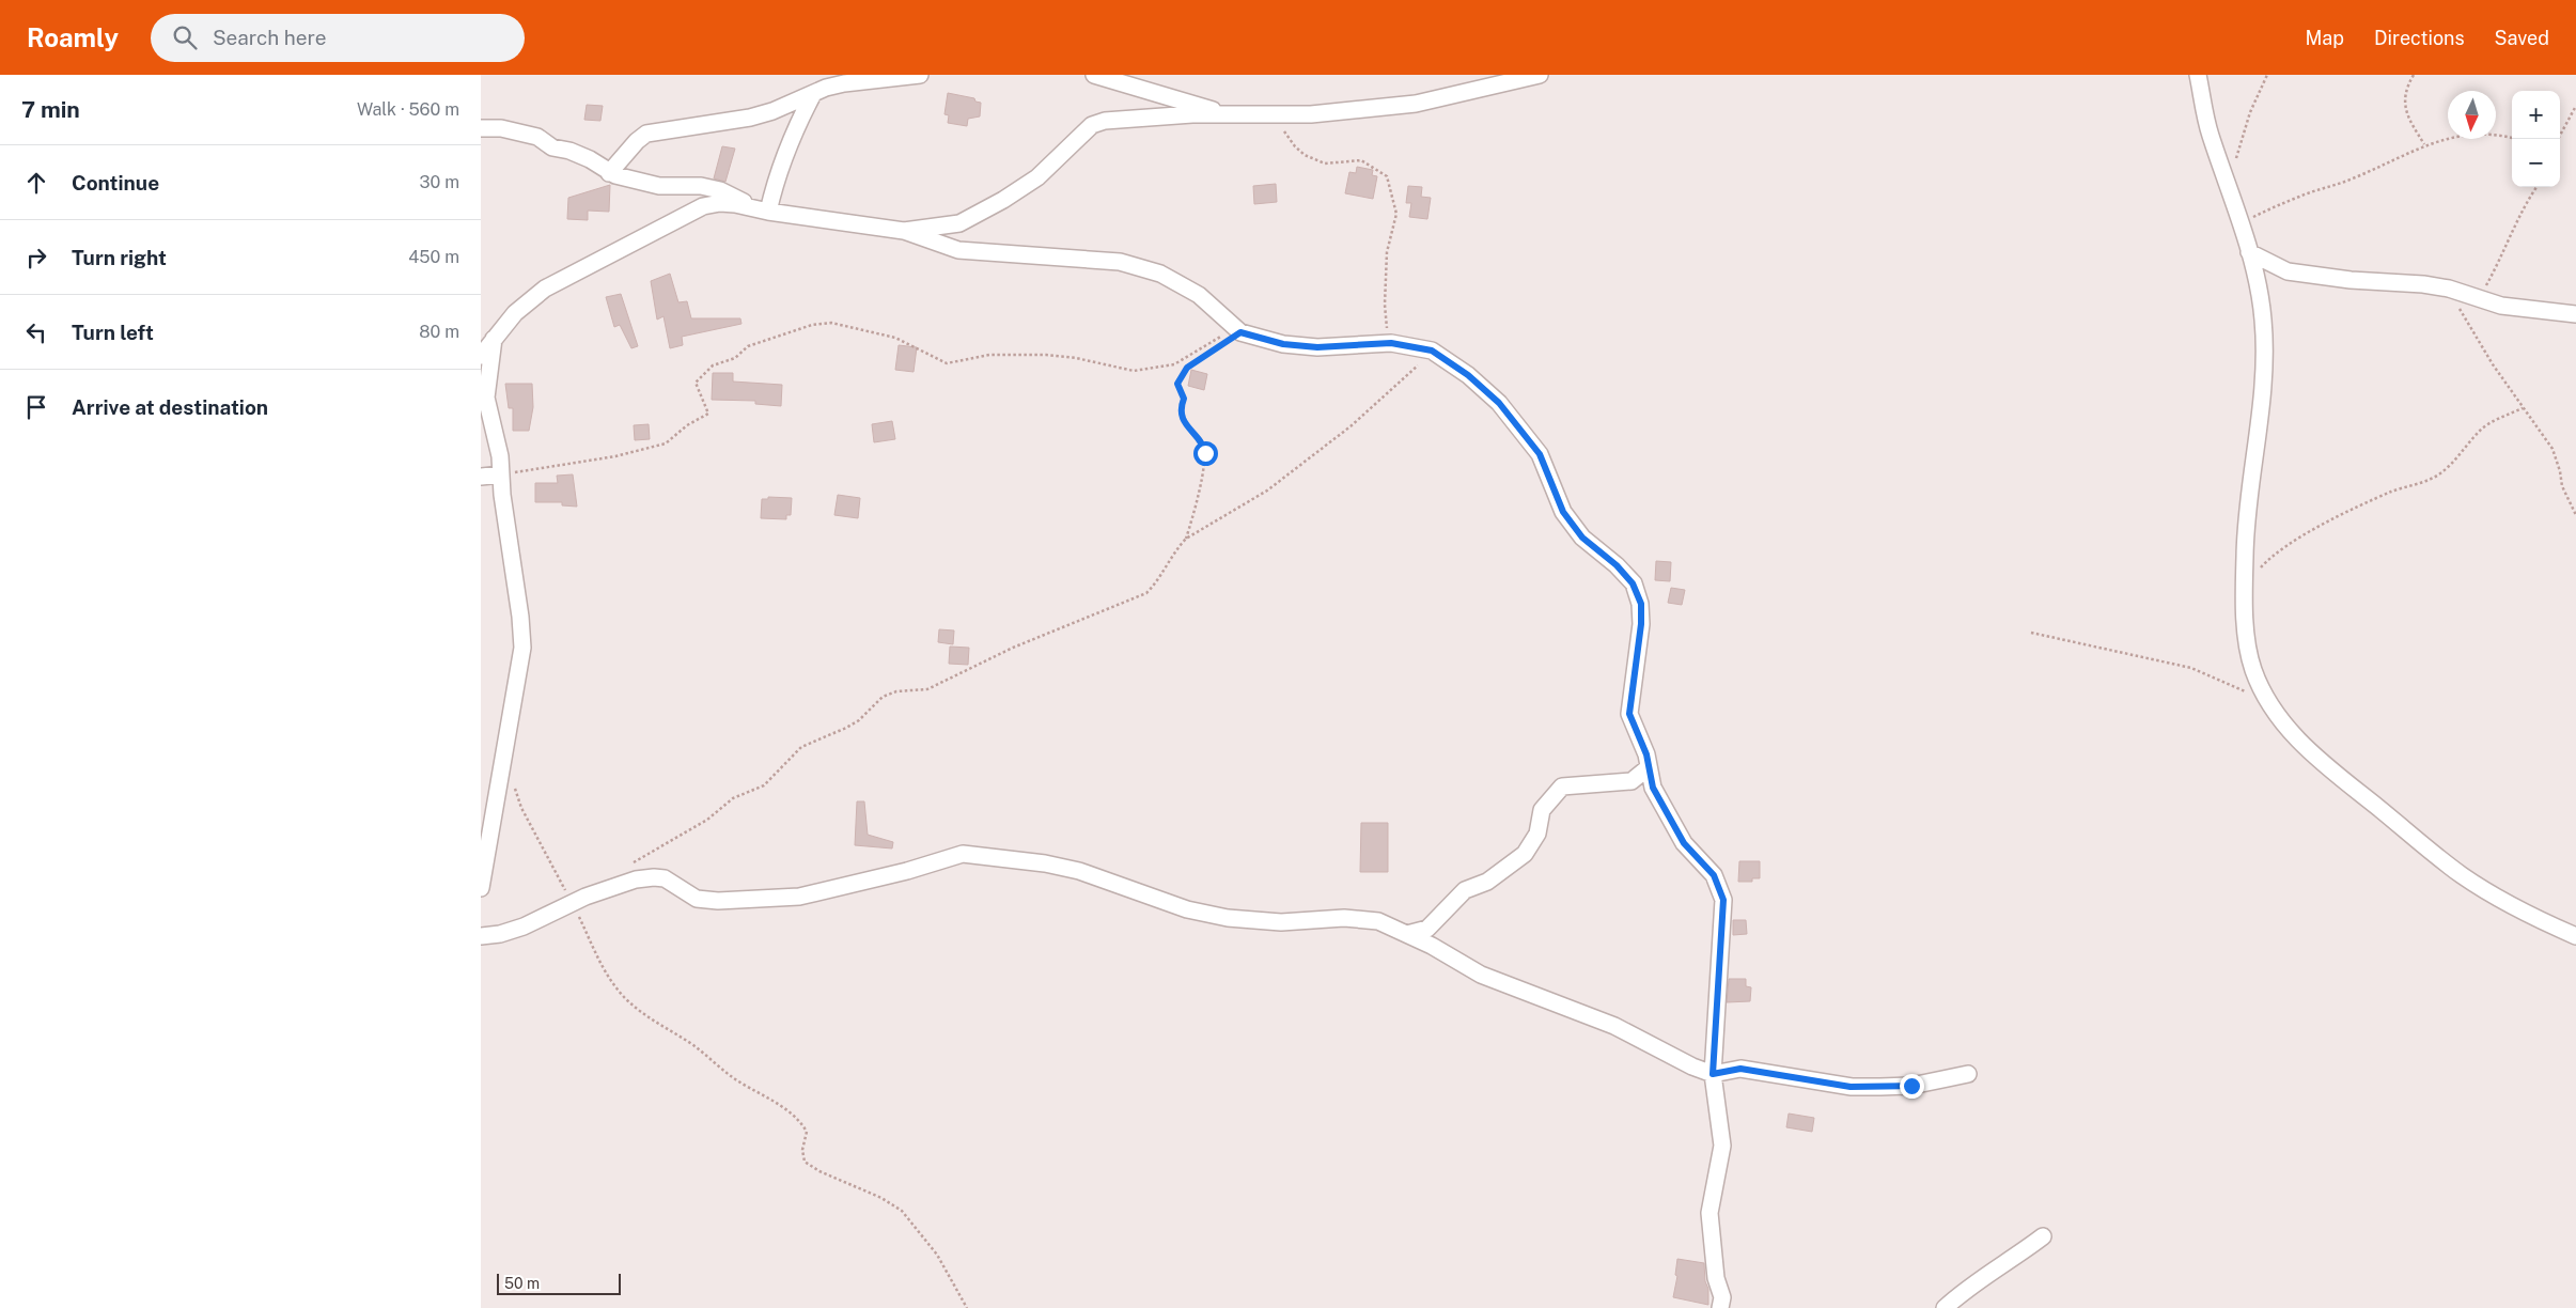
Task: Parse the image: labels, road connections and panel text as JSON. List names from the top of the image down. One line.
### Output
{"scale_bar":"50 m","north":"bottom","page":{"header":"Roamly","search":"Search here","nav":["Map","Directions","Saved"],"heading":["7 min","Walk · 560 m"],"map_buttons":["+","−"],"list":[["Continue","30 m"],["Turn right","450 m"],["Turn left","80 m"],"Arrive at destination"],"scale":"50 m"}}
